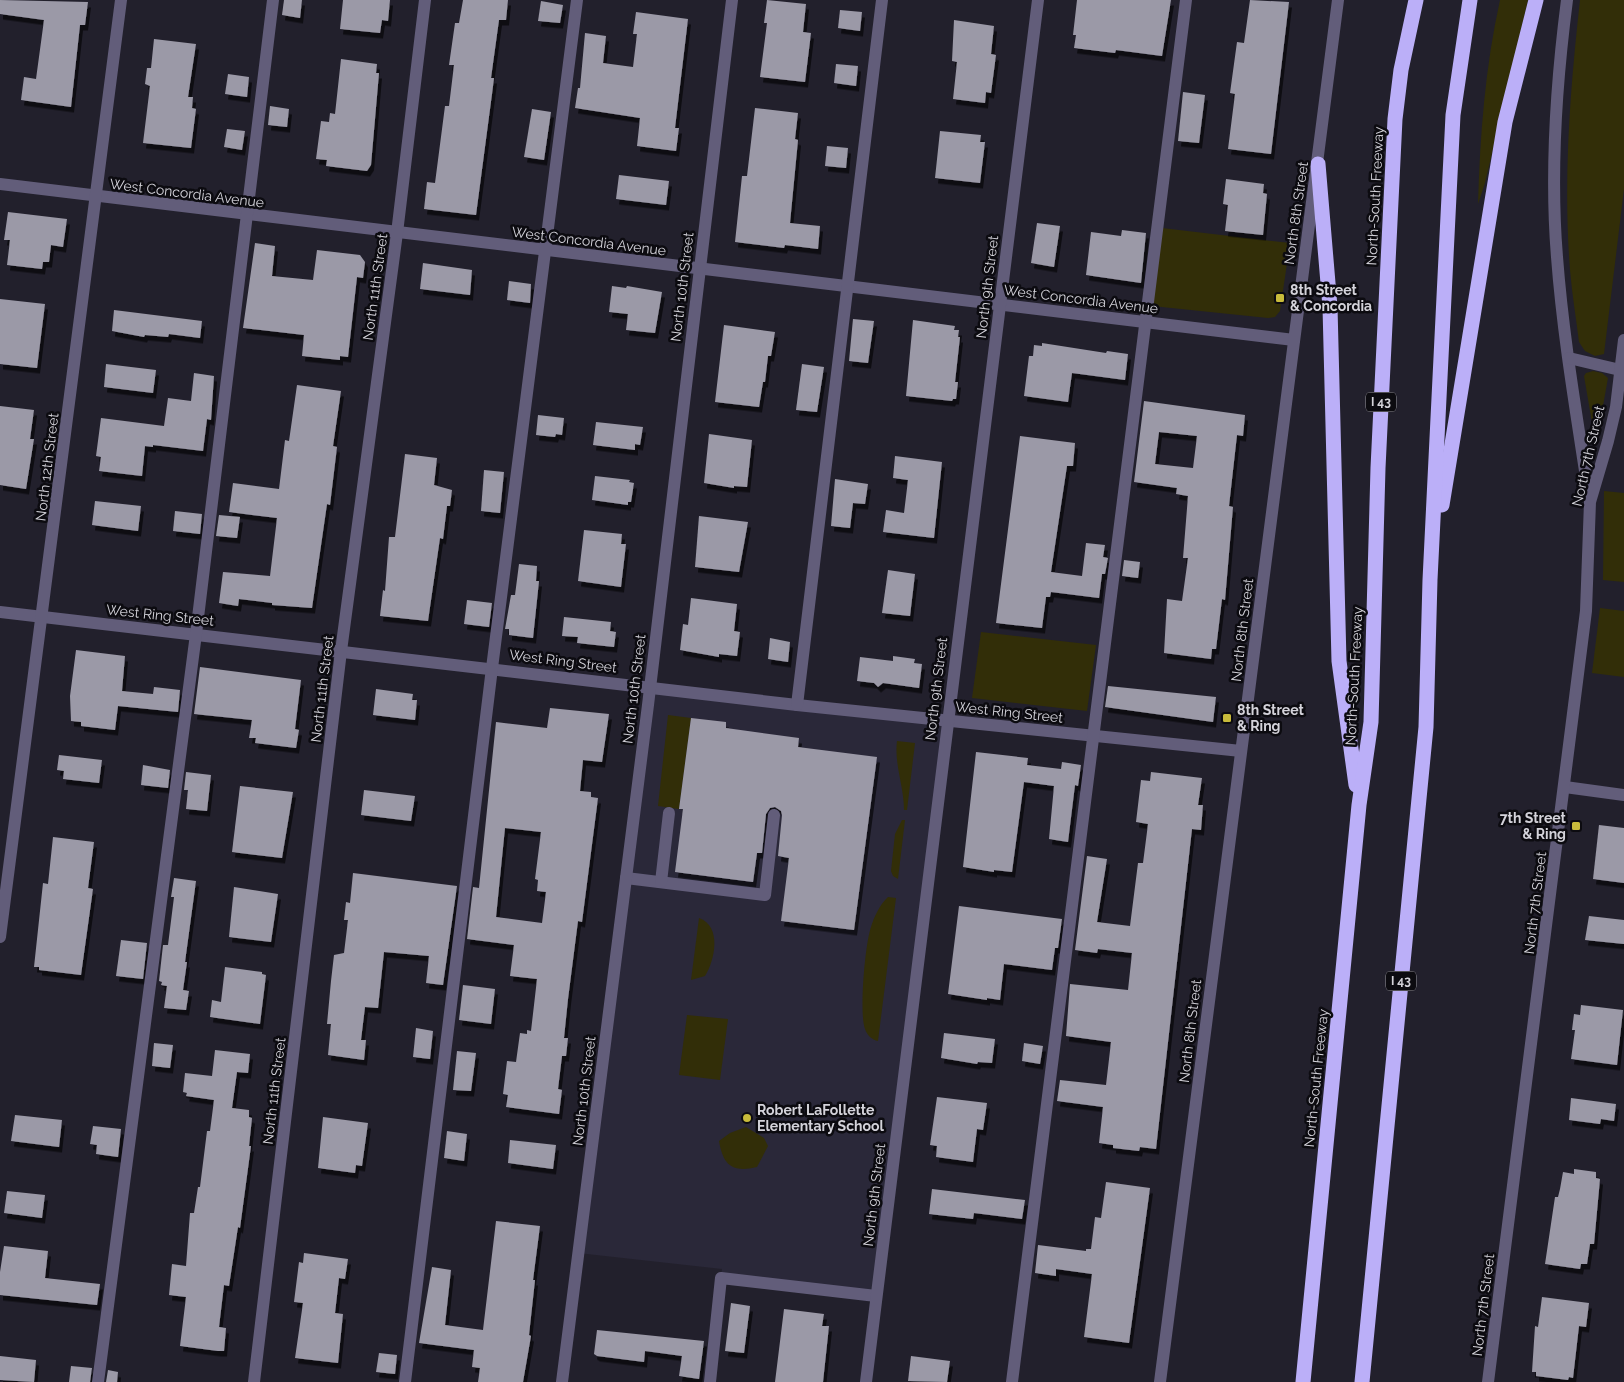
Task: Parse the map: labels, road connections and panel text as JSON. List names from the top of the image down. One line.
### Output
{"streets":{"highway":["North-South Freeway","I 43"],"street":["West Concordia Avenue","North 8th Street","North 11th Street","North 10th Street","North 9th Street","North 7th Street","North 12th Street","West Ring Street"]},"crossings":[["West Concordia Avenue","North 8th Street"],["West Concordia Avenue","North 11th Street"],["West Concordia Avenue","North 10th Street"],["West Concordia Avenue","North 9th Street"],["West Concordia Avenue","North 12th Street"],["North 8th Street","West Ring Street"],["North 11th Street","West Ring Street"],["North 10th Street","West Ring Street"],["North 9th Street","West Ring Street"],["North 12th Street","West Ring Street"]],"places":{"transit":["8th Street & Concordia","8th Street & Ring","7th Street & Ring"],"other":["Robert LaFollette Elementary School"]}}
